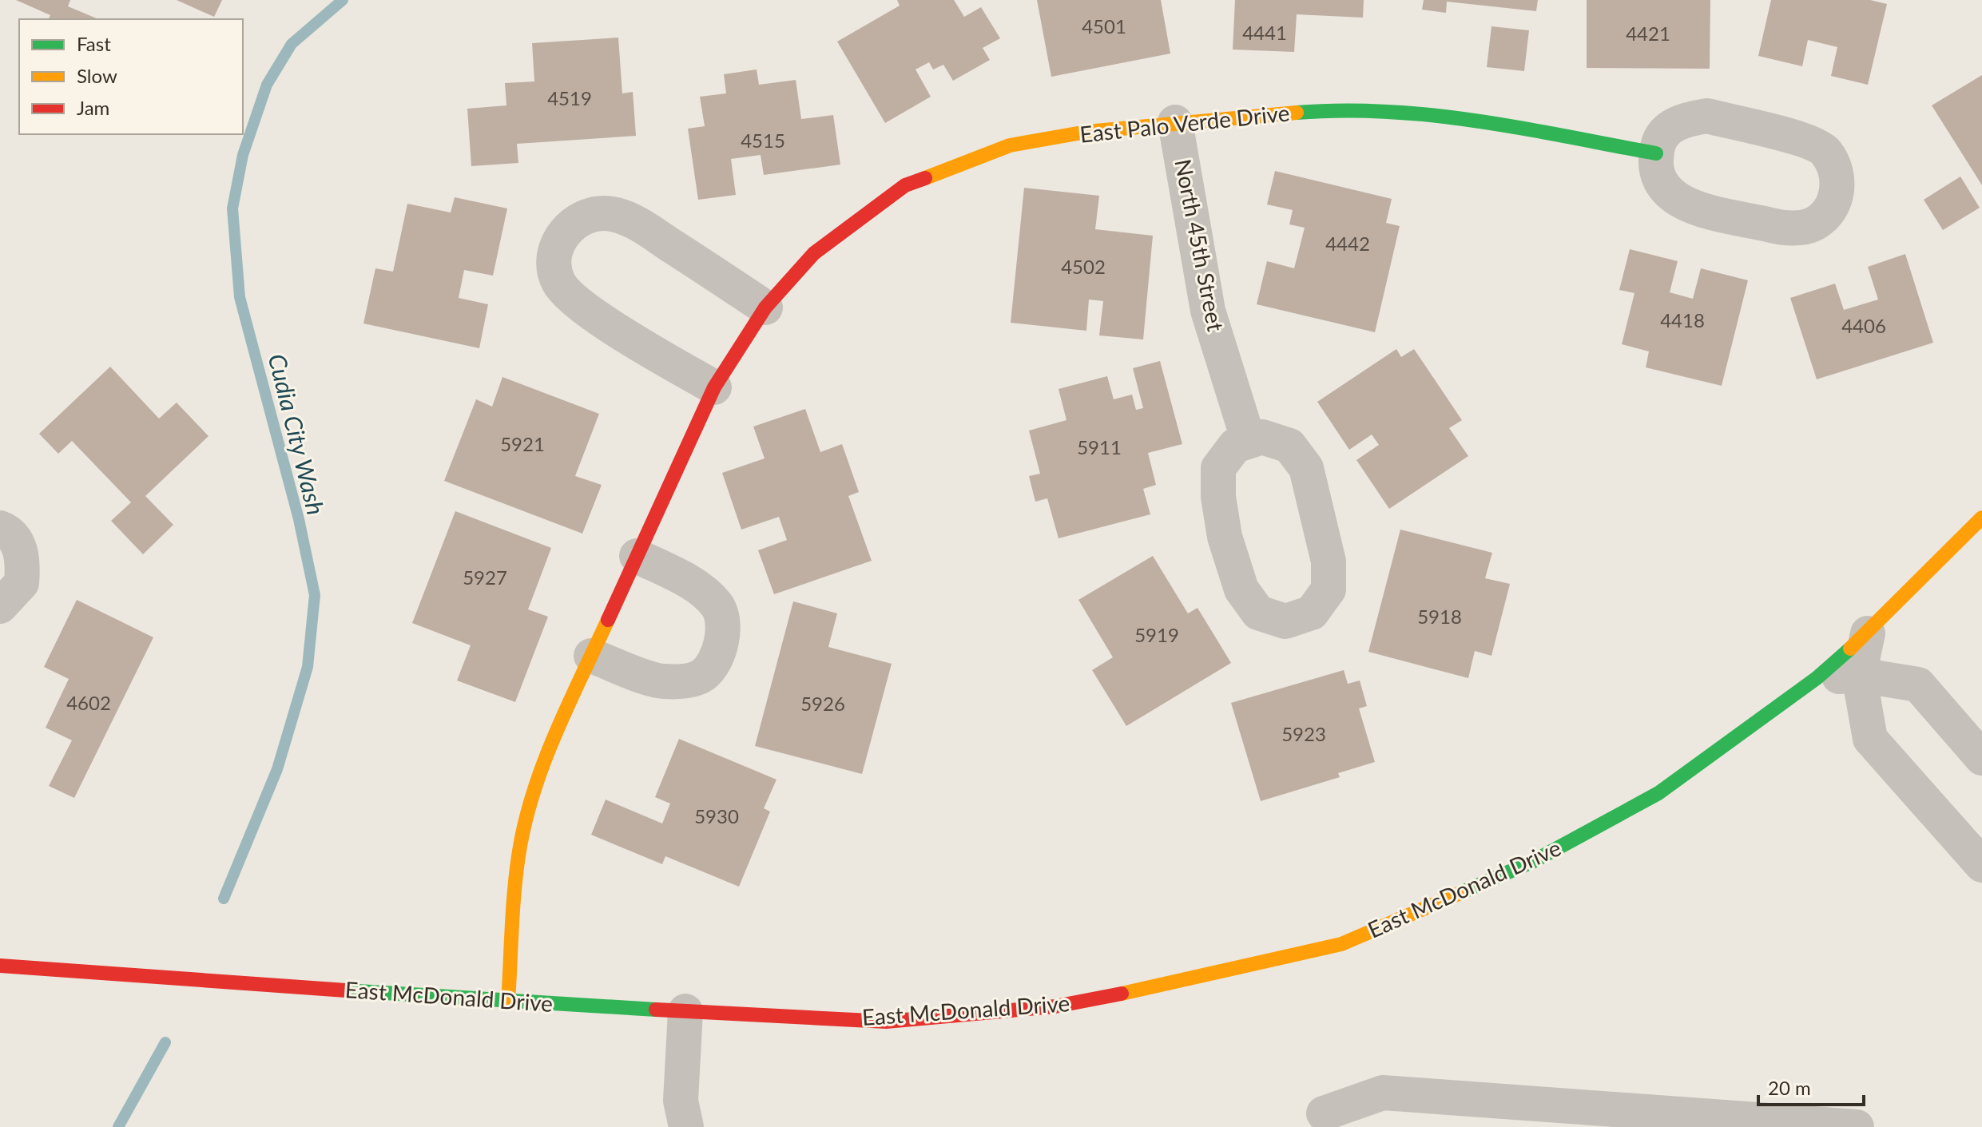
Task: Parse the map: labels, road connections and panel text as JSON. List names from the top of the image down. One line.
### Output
{"streets":{"main road":["East Palo Verde Drive","East McDonald Drive"],"street":["North 45th Street"]},"crossings":[["East Palo Verde Drive","North 45th Street"],["East Palo Verde Drive","East McDonald Drive"]],"water":["Cudia City Wash"],"house_numbers":["4501","4441","4421","4519","4515","4442","4502","4418","4406","5921","5911","5927","5918","5919","4602","5926","5923","5930"],"legend":["Fast","Slow","Jam"],"scale_bar":"20 m"}
